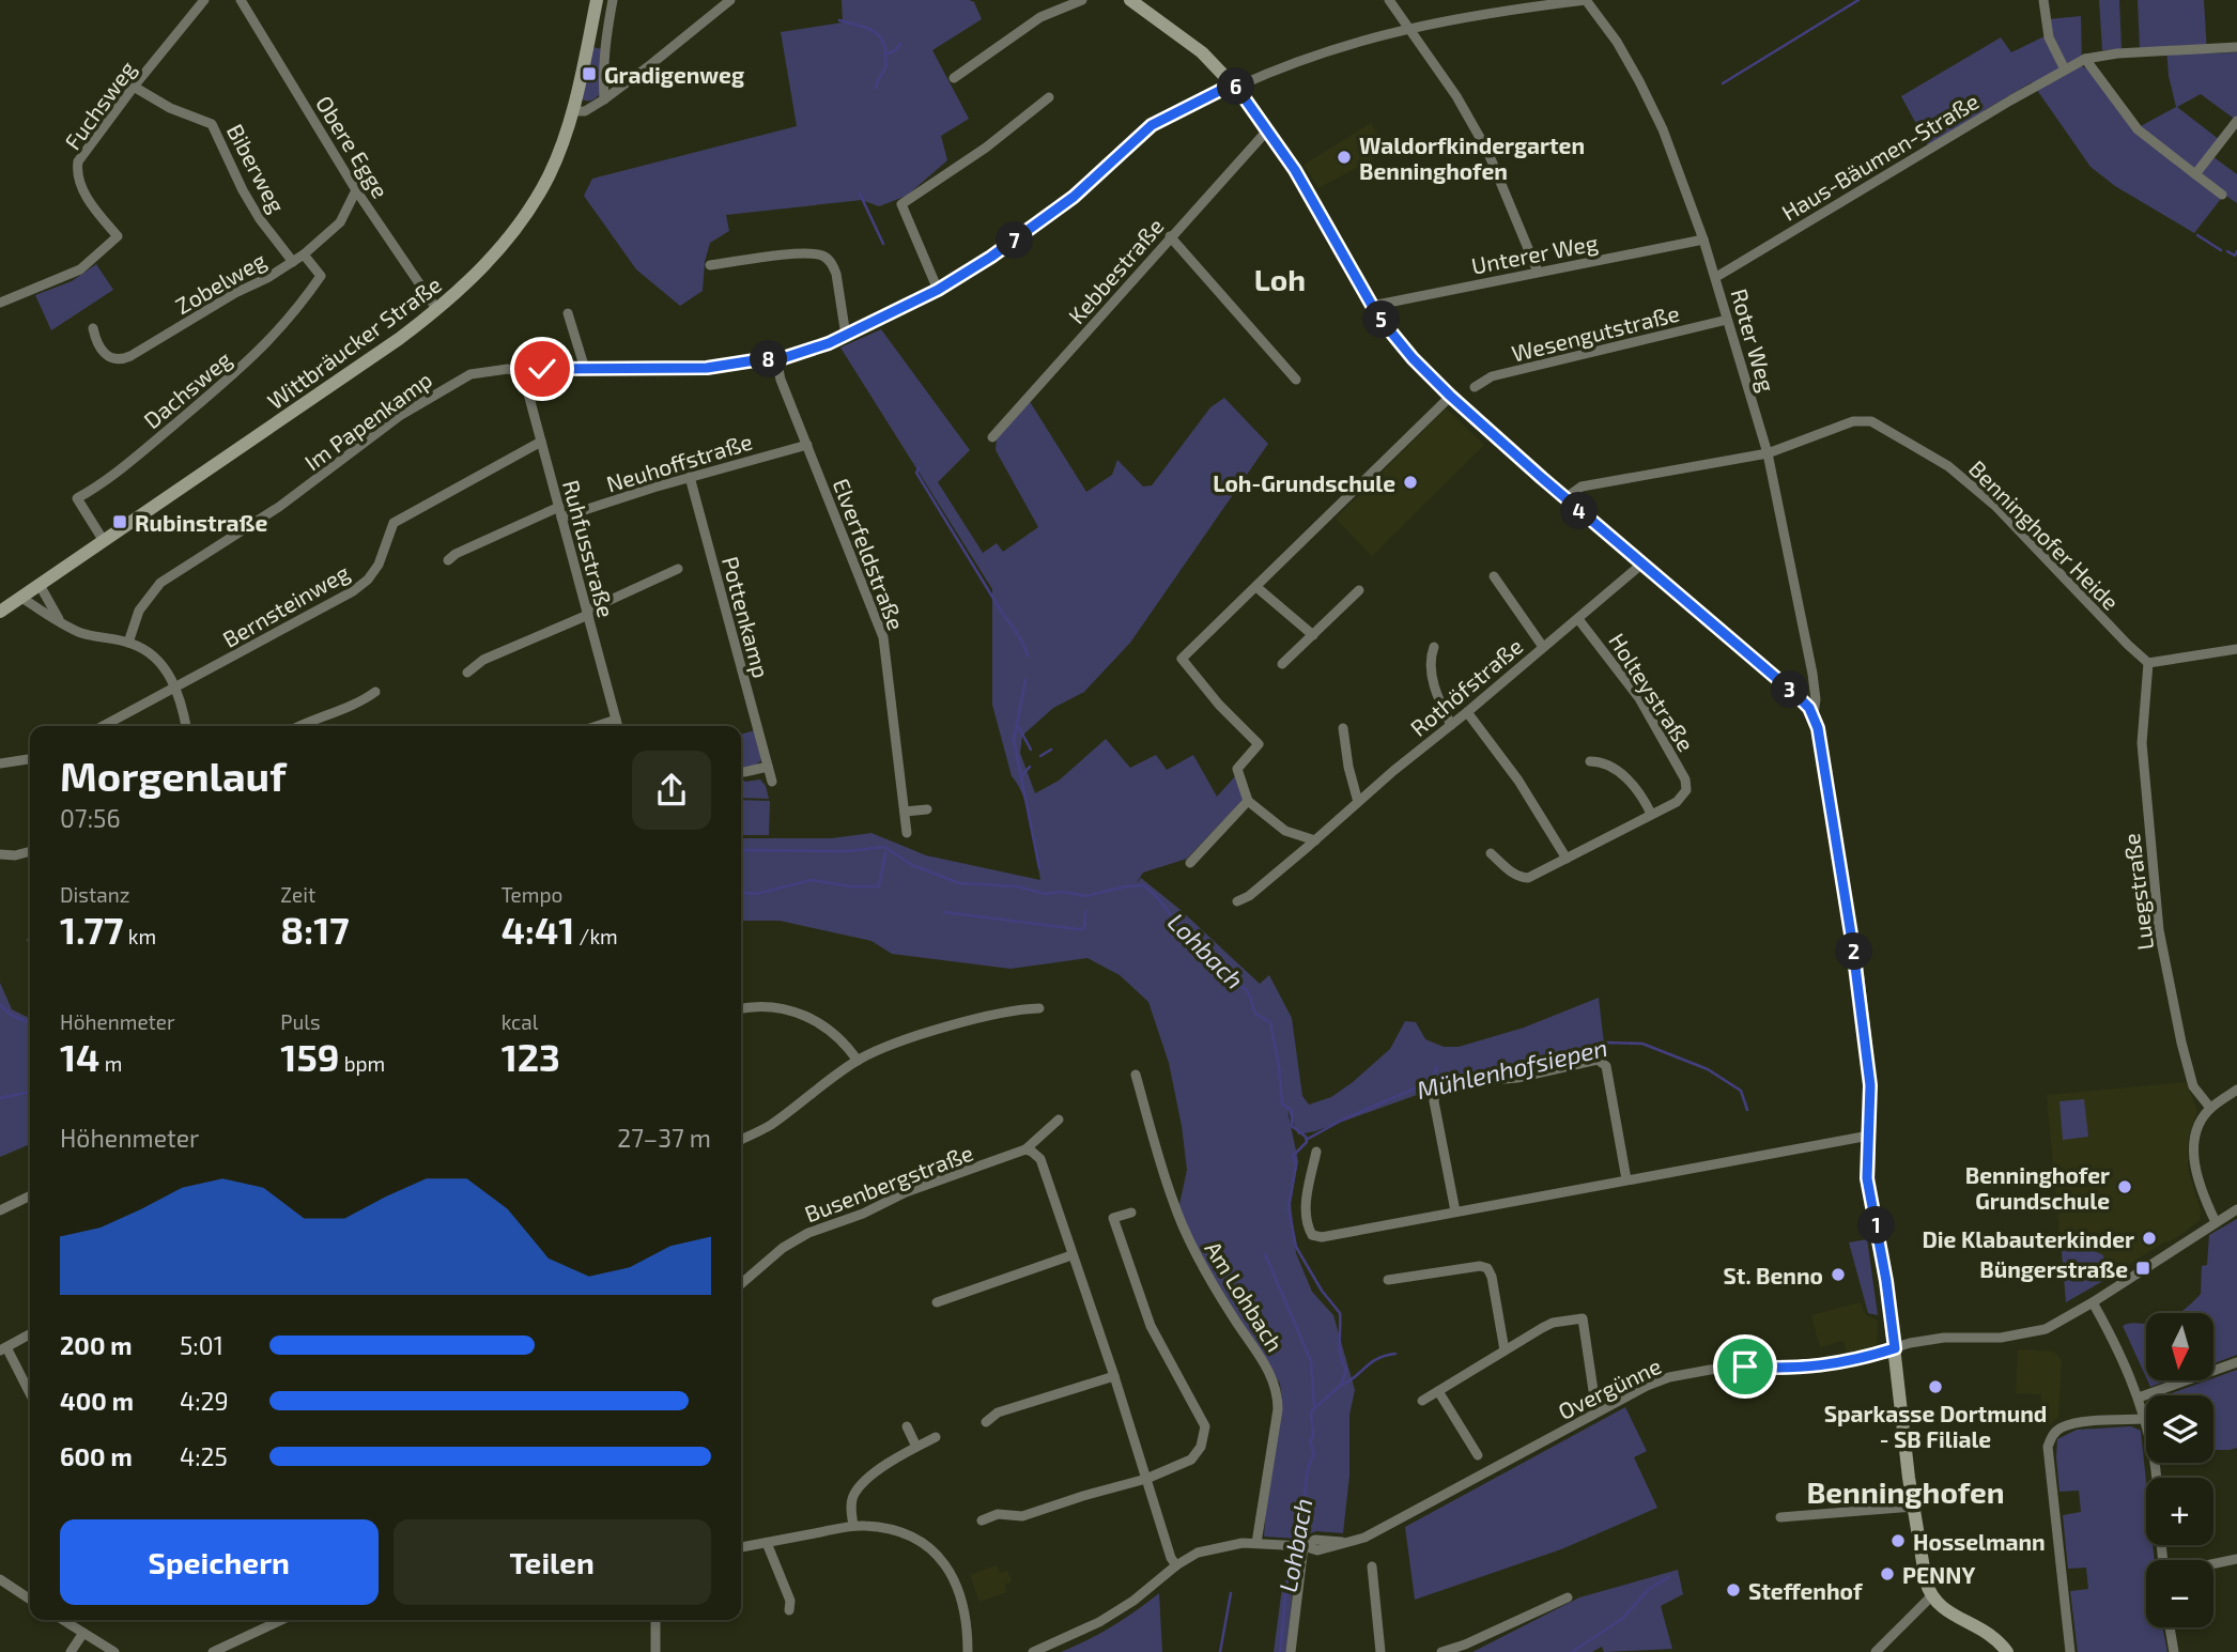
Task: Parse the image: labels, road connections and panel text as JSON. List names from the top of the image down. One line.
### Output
{"streets":{"main road":["Wittbräucker Straße"],"street":["Fuchsweg","Obere Egge","Haus-Bäumen-Straße","Biberweg","Unterer Weg","Kebbestraße","Zobelweg","Wesengutstraße","Roter Weg","Dachsweg","Im Papenkamp","Neuhoffstraße","Benninghofer Heide","Ruhfusstraße","Elverfeldstraße","Bernsteinweg","Pottenkamp","Rothöfstraße","Holteystraße","Luegstraße","Busenbergstraße","Am Lohbach","Overgünne"]},"crossings":[["Fuchsweg","Biberweg"],["Obere Egge","Zobelweg"],["Obere Egge","Wittbräucker Straße"],["Haus-Bäumen-Straße","Roter Weg"],["Biberweg","Zobelweg"],["Unterer Weg","Roter Weg"],["Zobelweg","Dachsweg"],["Wesengutstraße","Roter Weg"],["Roter Weg","Im Papenkamp"],["Roter Weg","Benninghofer Heide"],["Wittbräucker Straße","Dachsweg"],["Im Papenkamp","Ruhfusstraße"],["Im Papenkamp","Elverfeldstraße"],["Neuhoffstraße","Ruhfusstraße"],["Neuhoffstraße","Elverfeldstraße"],["Neuhoffstraße","Pottenkamp"],["Benninghofer Heide","Luegstraße"],["Ruhfusstraße","Bernsteinweg"],["Rothöfstraße","Holteystraße"],["Am Lohbach","Overgünne"]],"districts":["Loh","Benninghofen"],"water":["Lohbach","Mühlenhofsiepen"],"places":{"transit":["Gradigenweg","Rubinstraße","Büngerstraße"],"other":["Waldorfkindergarten Benninghofen","Loh-Grundschule","Benninghofer Grundschule","Die Klabauterkinder","St. Benno","Sparkasse Dortmund - SB Filiale","Hosselmann","PENNY","Steffenhof"]},"north":"bottom","page":{"pins":["6","7","5","8","4","3","2","1"],"heading":["Morgenlauf","07:56"],"stats":[["Distanz","1.77 km"],["Zeit","8:17"],["Tempo","4:41 /km"],["Höhenmeter","14 m"],["Puls","159 bpm"],["kcal","123"]],"chart":["Höhenmeter","27–37 m"],"map_buttons":["+","−"],"list":[{"name":"200 m","note":"5:01"},{"name":"400 m","note":"4:29"},{"name":"600 m","note":"4:25"}],"buttons":["Speichern","Teilen"]}}
